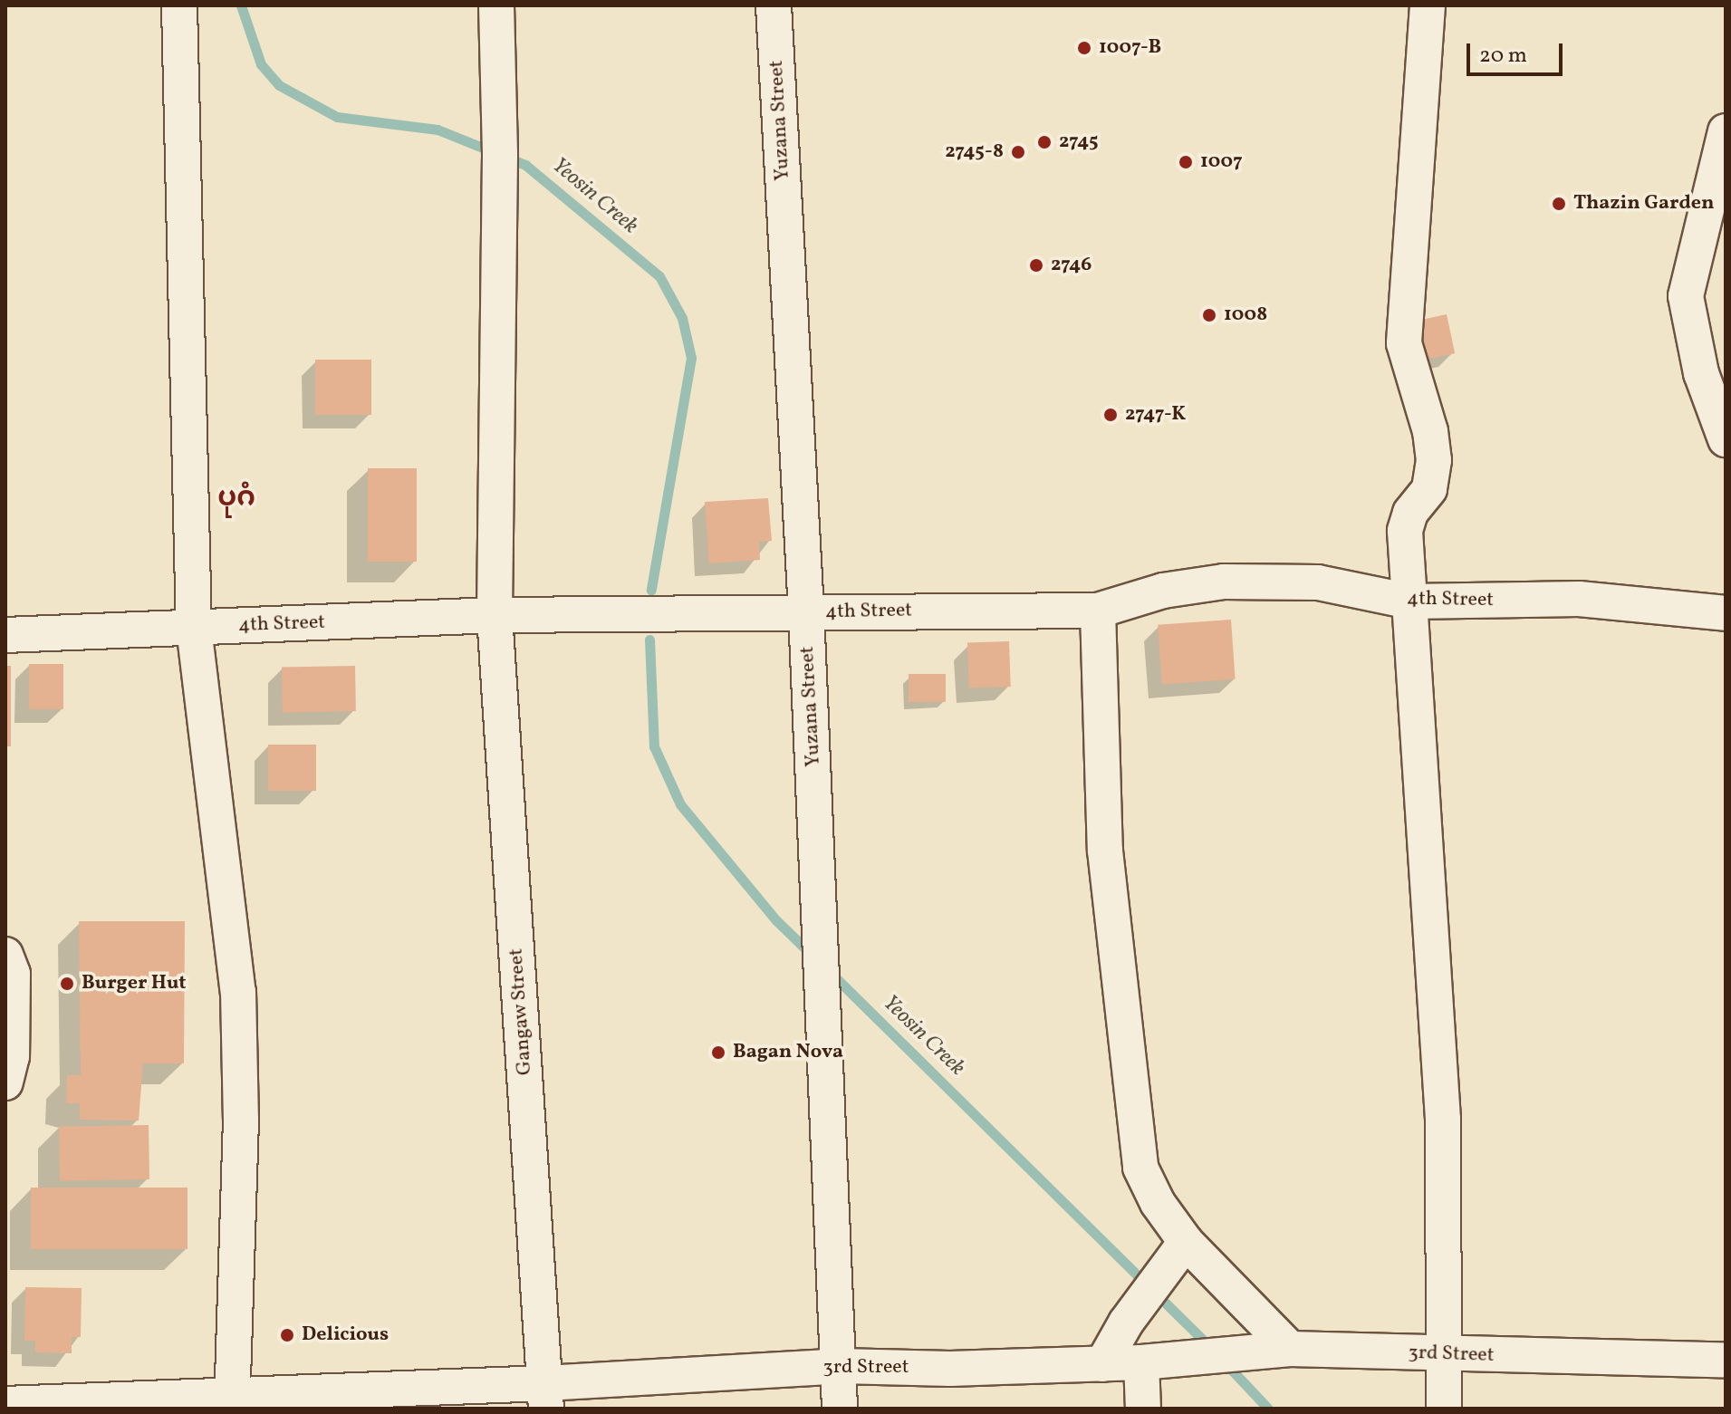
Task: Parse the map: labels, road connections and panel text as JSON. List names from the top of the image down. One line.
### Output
{"streets":{"street":["Yuzana Street","4th Street","Gangaw Street","3rd Street"]},"crossings":[["Yuzana Street","4th Street"],["Yuzana Street","3rd Street"],["4th Street","Gangaw Street"],["Gangaw Street","3rd Street"]],"districts":["ပုဂံ"],"water":["Yeosin Creek"],"places":["1007-B","2745","2745-8","1007","Thazin Garden","2746","1008","2747-K","Burger Hut","Bagan Nova","Delicious"],"scale_bar":"20 m"}
